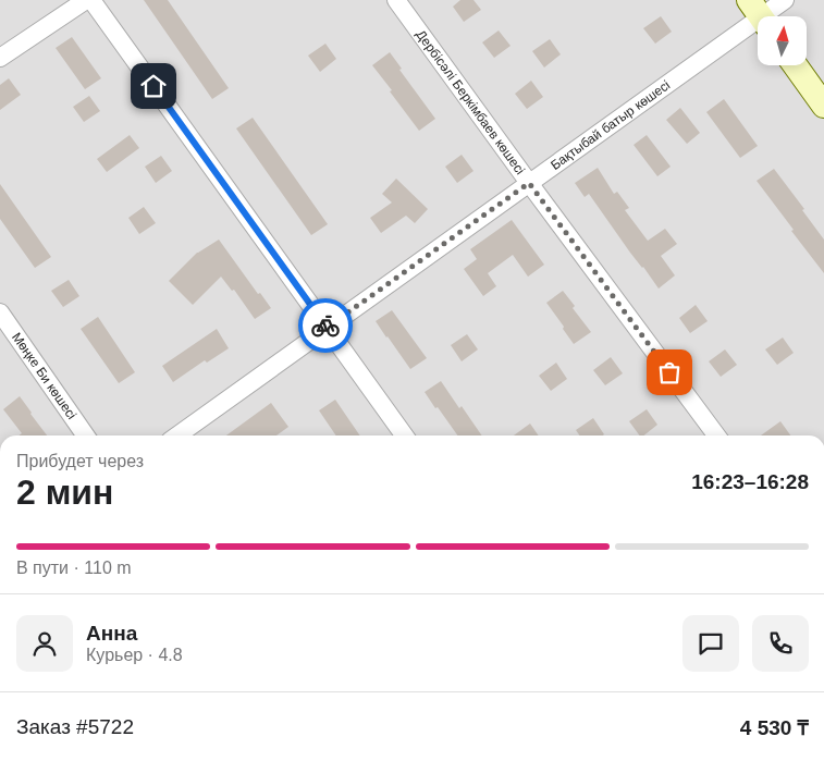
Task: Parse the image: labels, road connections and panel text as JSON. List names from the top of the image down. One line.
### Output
{"streets":{"street":["Дербісәлі Беркімбаев көшесі","Бақтыбай батыр көшесі","Мөңке Би көшесі"]},"crossings":[["Дербісәлі Беркімбаев көшесі","Бақтыбай батыр көшесі"]],"north":"top","page":{"heading":["2 мин","Прибудет через","16:23–16:28"],"panel":["Анна","Курьер · 4.8","Заказ #5722","4 530 ₸"],"bar":"В пути · 110 m"}}
